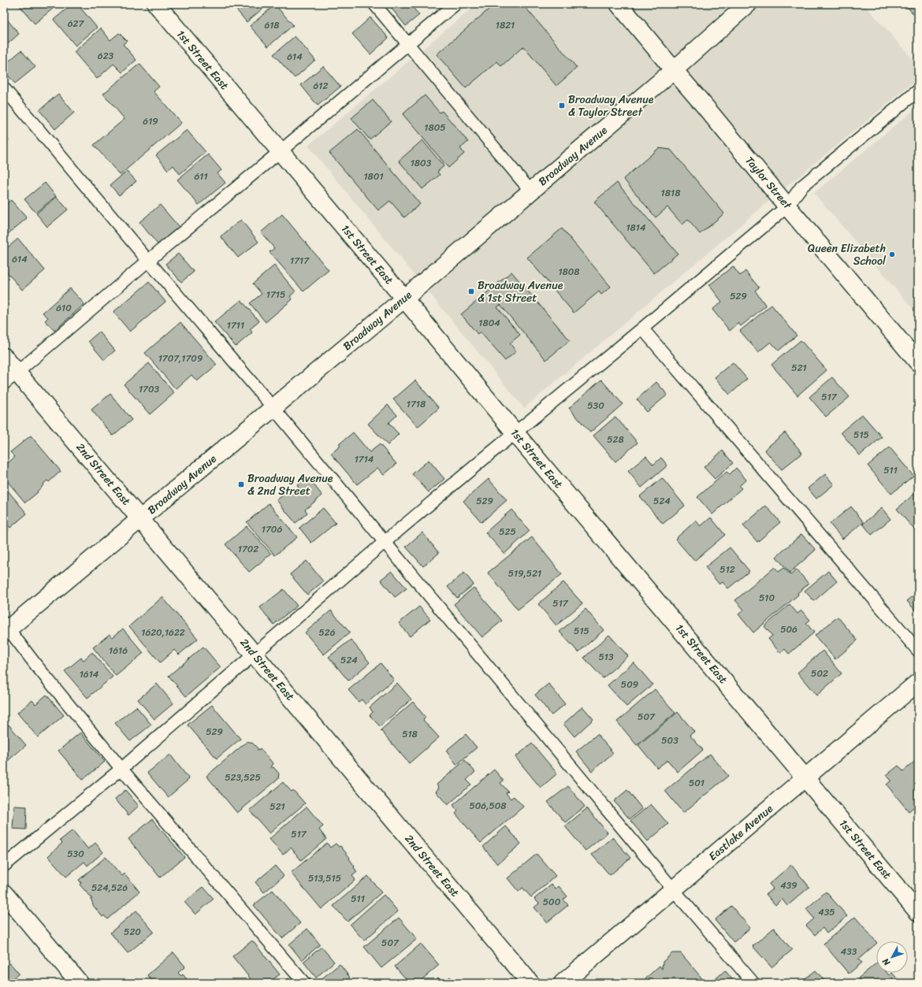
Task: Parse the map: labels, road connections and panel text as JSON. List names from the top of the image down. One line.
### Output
{"streets":{"street":["1st Street East","Broadway Avenue","Taylor Street","2nd Street East","Eastlake Avenue"]},"crossings":[["1st Street East","Broadway Avenue"],["1st Street East","Eastlake Avenue"],["Broadway Avenue","Taylor Street"],["Broadway Avenue","2nd Street East"]],"places":{"transit":["Broadway Avenue & Taylor Street","Broadway Avenue & 1st Street","Broadway Avenue & 2nd Street"],"other":["Queen Elizabeth School"]},"house_numbers":["627","618","1821","623","614","612","619","1805","1803","611","1801","1818","1814","614","1717","1808","1715","529","610","1804","1711","1707,1709","521","1703","517","1718","530","515","528","1714","511","529","524","1706","525","1702","512","519,521","510","517","506","515","1620,1622","526","1616","513","524","502","1614","509","507","529","518","503","523,525","501","506,508","521","517","530","513,515","439","524,526","511","500","435","520","507","433"],"north":"bottom left"}
